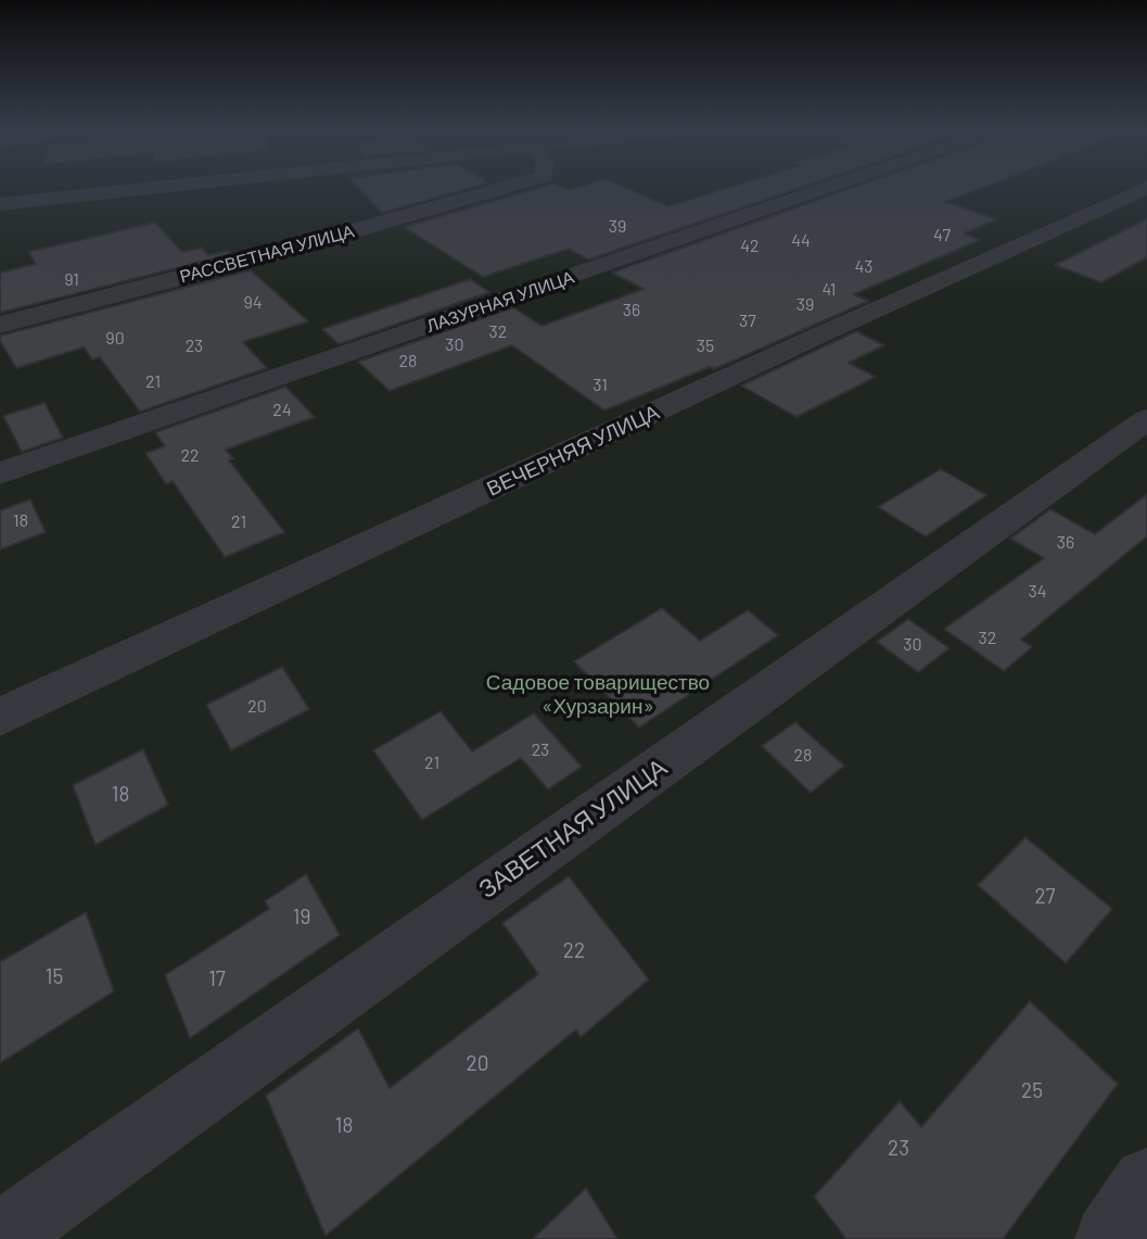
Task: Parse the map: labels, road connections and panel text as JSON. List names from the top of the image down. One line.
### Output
{"streets":{"street":["РАССВЕТНАЯ УЛИЦА","ЛАЗУРНАЯ УЛИЦА","ВЕЧЕРНЯЯ УЛИЦА","ЗАВЕТНАЯ УЛИЦА"]},"parks":["Садовое товарищество «Хурзарин»"],"house_numbers":["39","47","44","42","43","91","41","94","39","36","37","32","90","30","23","35","28","21","31","24","22","18","21","36","34","32","30","20","23","28","21","18","27","19","22","15","17","20","25","18","23"]}
